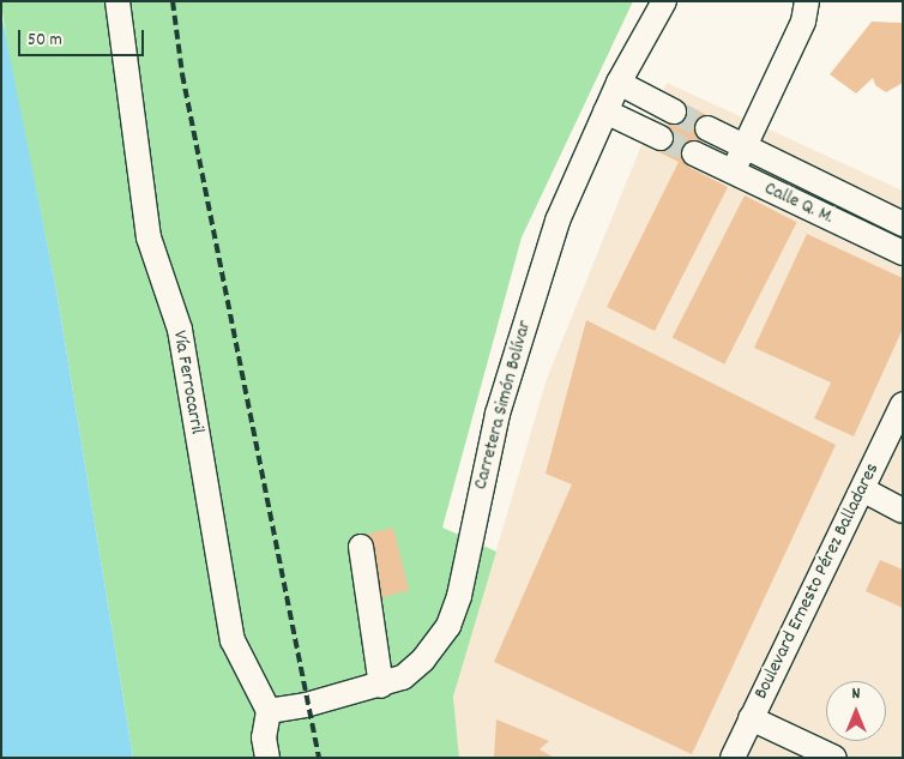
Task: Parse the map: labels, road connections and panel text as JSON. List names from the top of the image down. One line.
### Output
{"streets":{"street":["Calle Q. M.","Vía Ferrocarril","Carretera Simón Bolívar","Boulevard Ernesto Pérez Balladares"]},"crossings":[["Vía Ferrocarril","Carretera Simón Bolívar"]],"scale_bar":"50 m","north":"top"}
